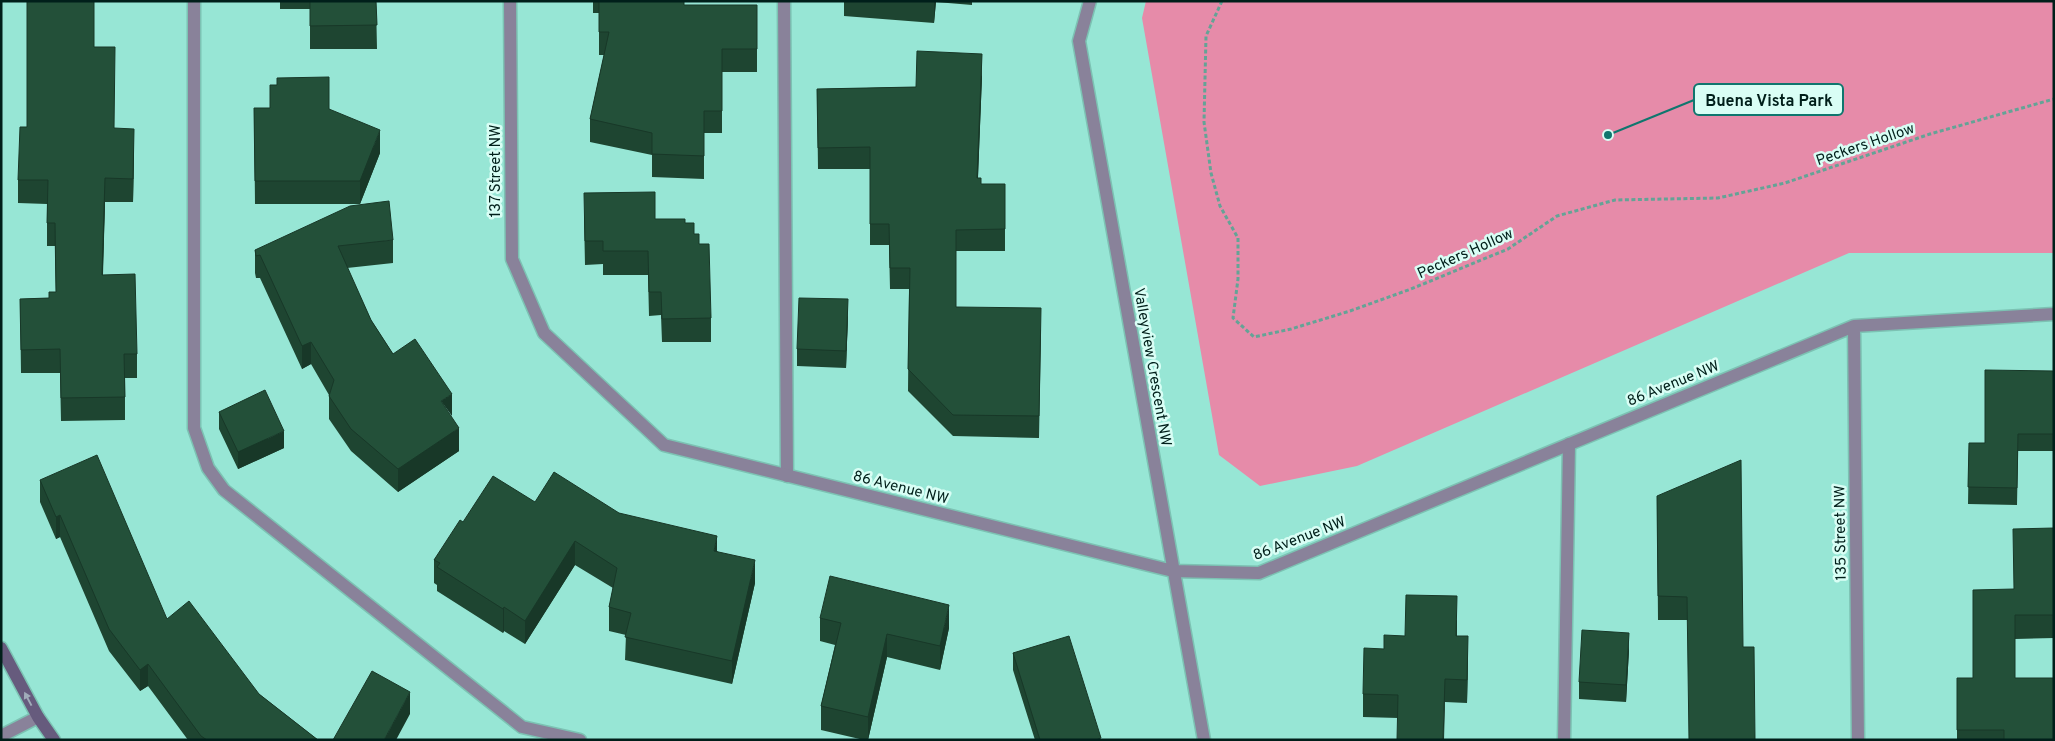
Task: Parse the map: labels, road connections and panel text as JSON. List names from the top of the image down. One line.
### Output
{"streets":{"street":["137 Street NW","Valleyview Crescent NW","86 Avenue NW","135 Street NW"],"path":["Peckers Hollow"]},"crossings":[["137 Street NW","86 Avenue NW"],["Valleyview Crescent NW","86 Avenue NW"],["86 Avenue NW","135 Street NW"]],"places":["Buena Vista Park"]}
